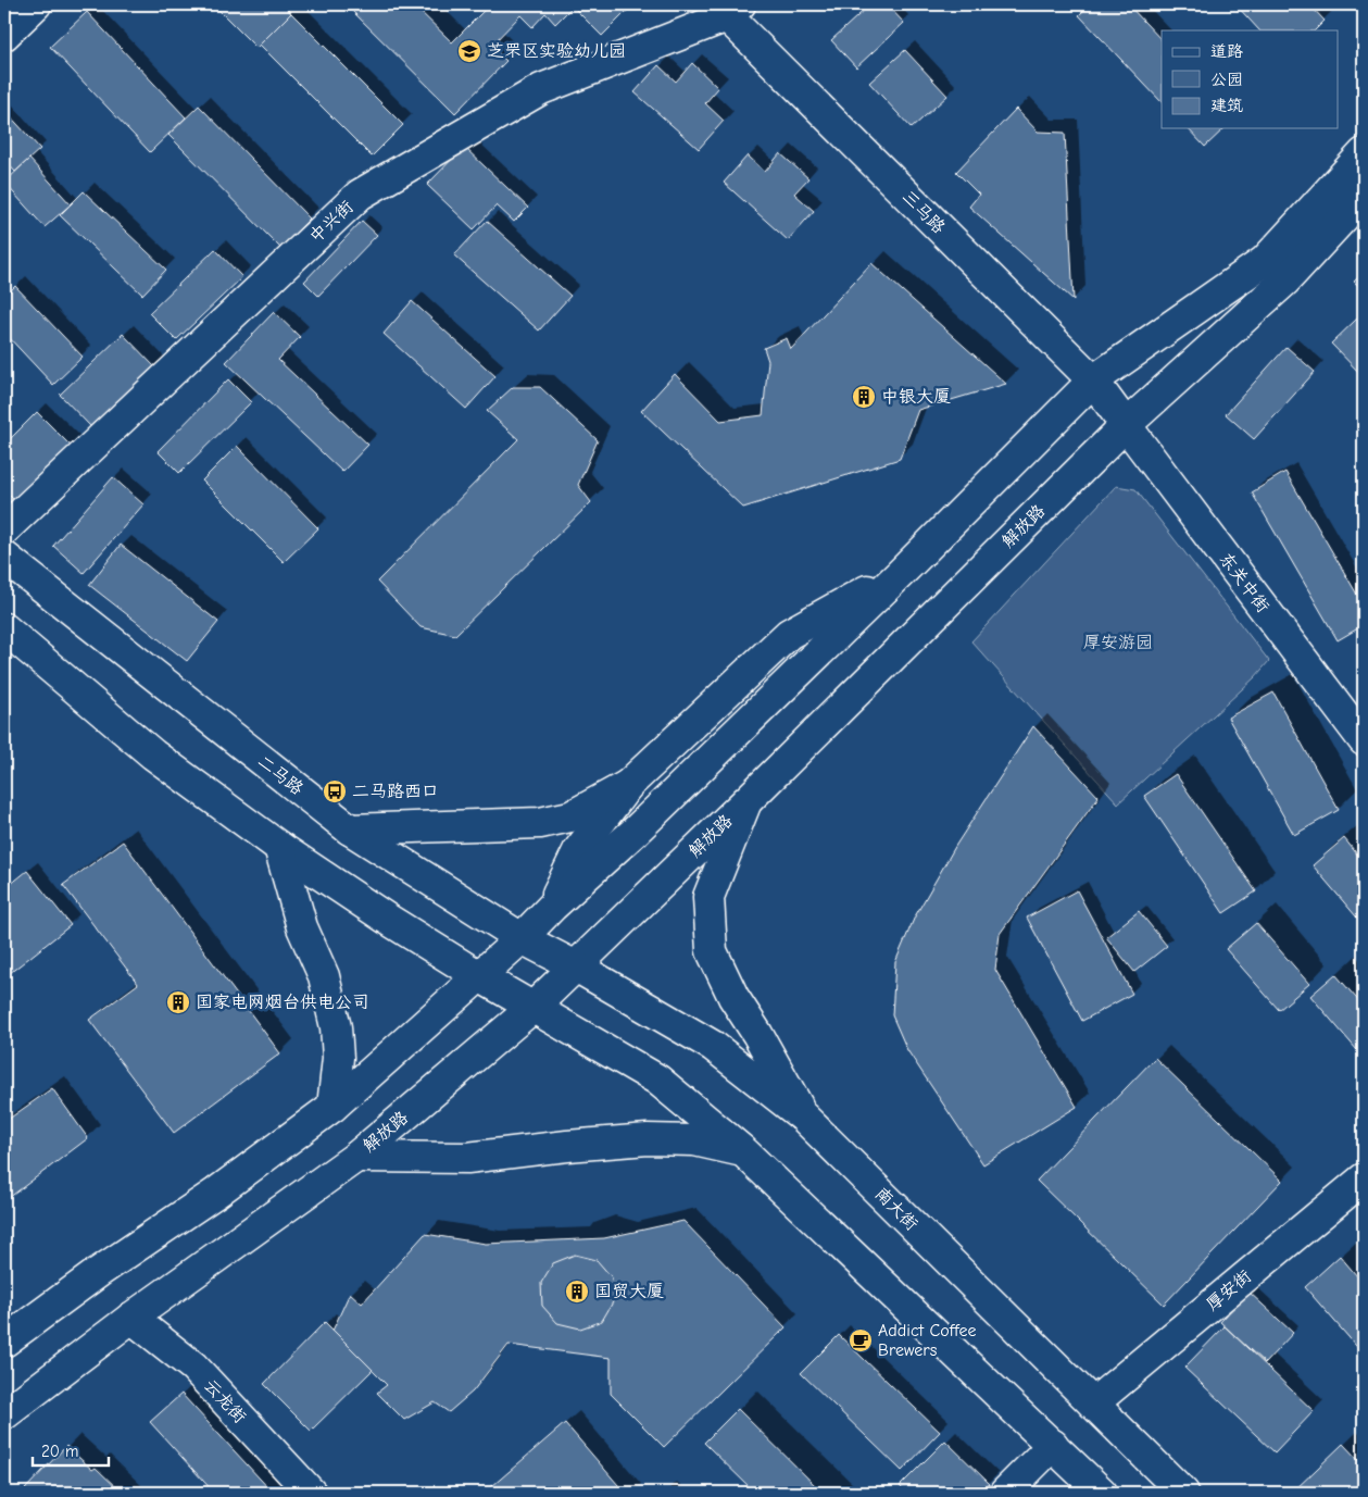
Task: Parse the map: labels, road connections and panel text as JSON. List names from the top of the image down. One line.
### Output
{"streets":{"main road":["三马路","中兴街","解放路","东关中街","二马路","南大街","厚安街","云龙街"]},"crossings":[["三马路","中兴街"],["三马路","解放路"],["三马路","东关中街"],["解放路","东关中街"],["解放路","二马路"],["解放路","南大街"],["解放路","云龙街"],["二马路","南大街"],["南大街","厚安街"]],"parks":["厚安游园"],"places":{"school or university":["芝罘区实验幼儿园"],"building":["中银大厦","国家电网烟台供电公司","国贸大厦"],"bus stop":["二马路西口"],"cafe":["Addict Coffee Brewers"]},"legend":["道路","公园","建筑"],"scale_bar":"20 m"}
